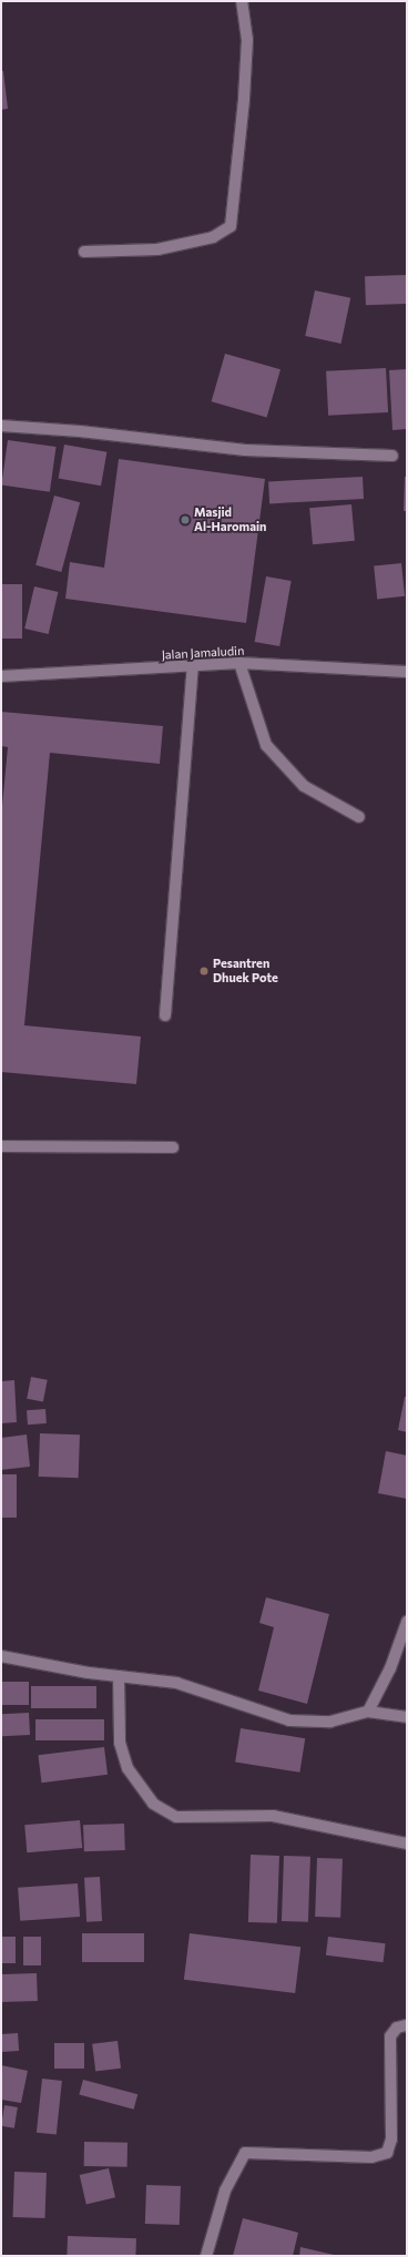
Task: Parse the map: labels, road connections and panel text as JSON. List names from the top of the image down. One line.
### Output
{"streets":{"street":["Jalan Jamaludin"]},"places":["Masjid Al-Haromain","Pesantren Dhuek Pote"]}
